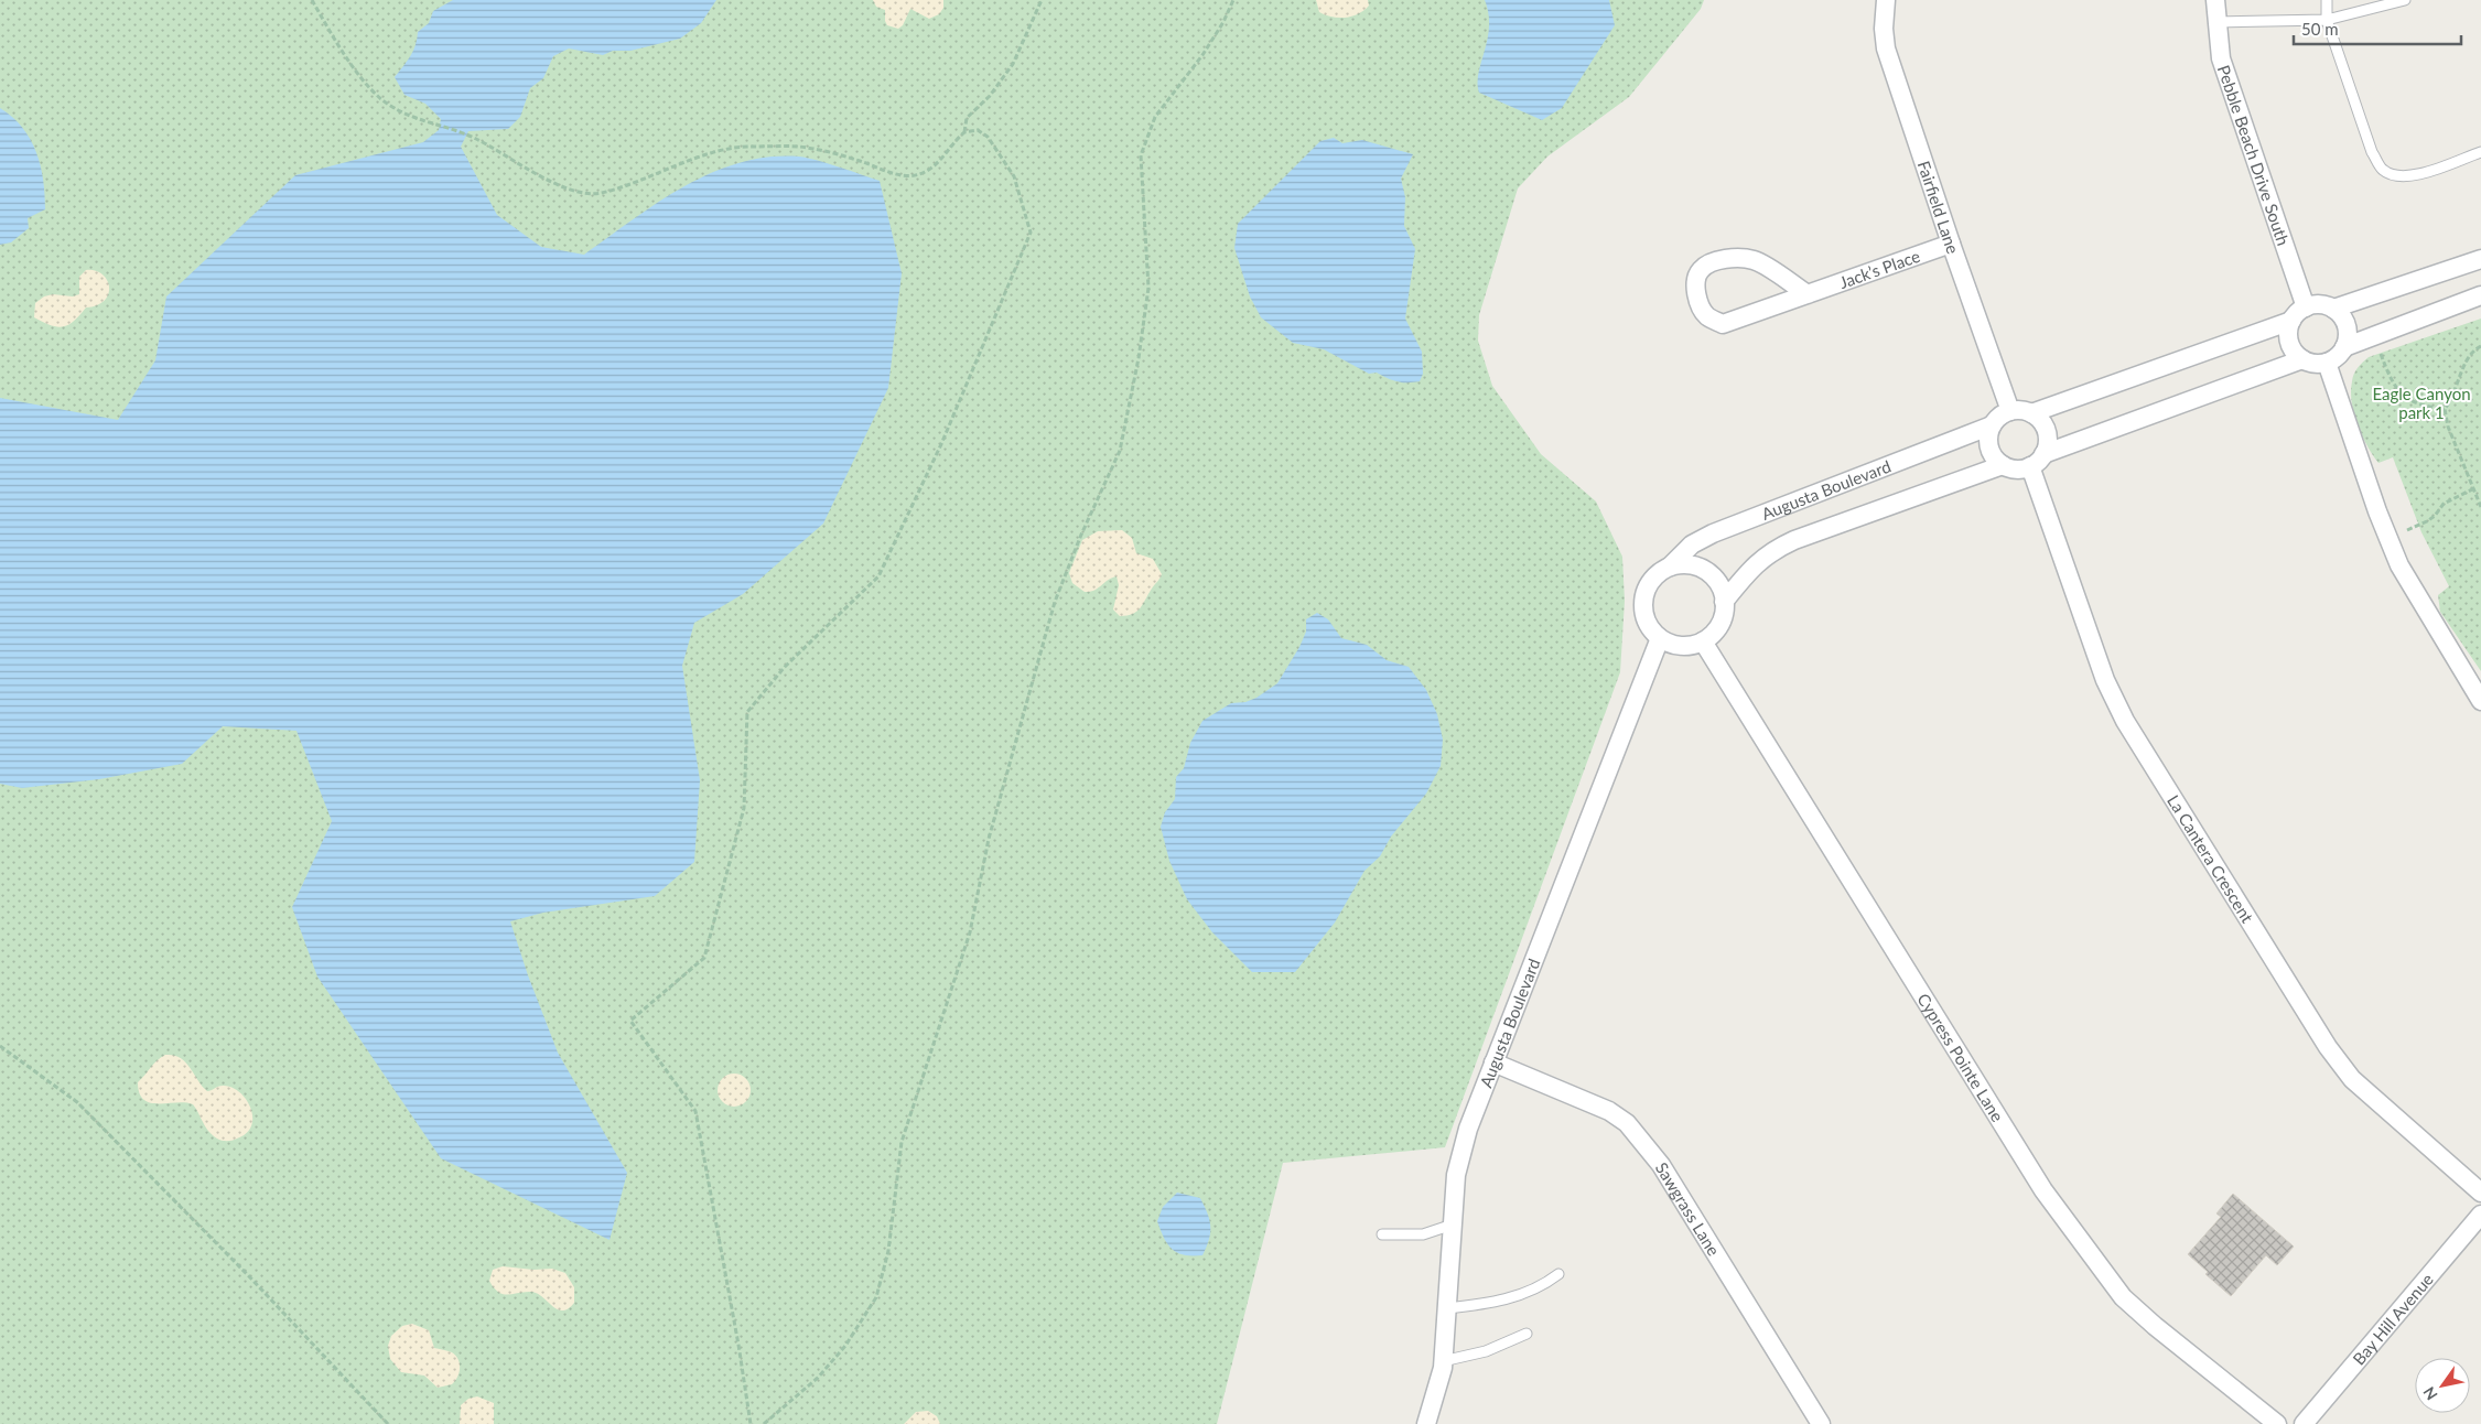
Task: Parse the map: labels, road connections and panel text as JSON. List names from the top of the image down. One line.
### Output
{"streets":{"street":["Pebble Beach Drive South","Fairfield Lane","Jack’s Place","Augusta Boulevard","La Cantera Crescent","Cypress Pointe Lane","Sawgrass Lane","Bay Hill Avenue"]},"crossings":[["Fairfield Lane","Jack’s Place"],["Fairfield Lane","Augusta Boulevard"],["Fairfield Lane","La Cantera Crescent"],["Augusta Boulevard","La Cantera Crescent"],["Augusta Boulevard","Cypress Pointe Lane"],["Augusta Boulevard","Sawgrass Lane"]],"parks":["Eagle Canyon park 1"],"scale_bar":"50 m","north":"bottom left"}
